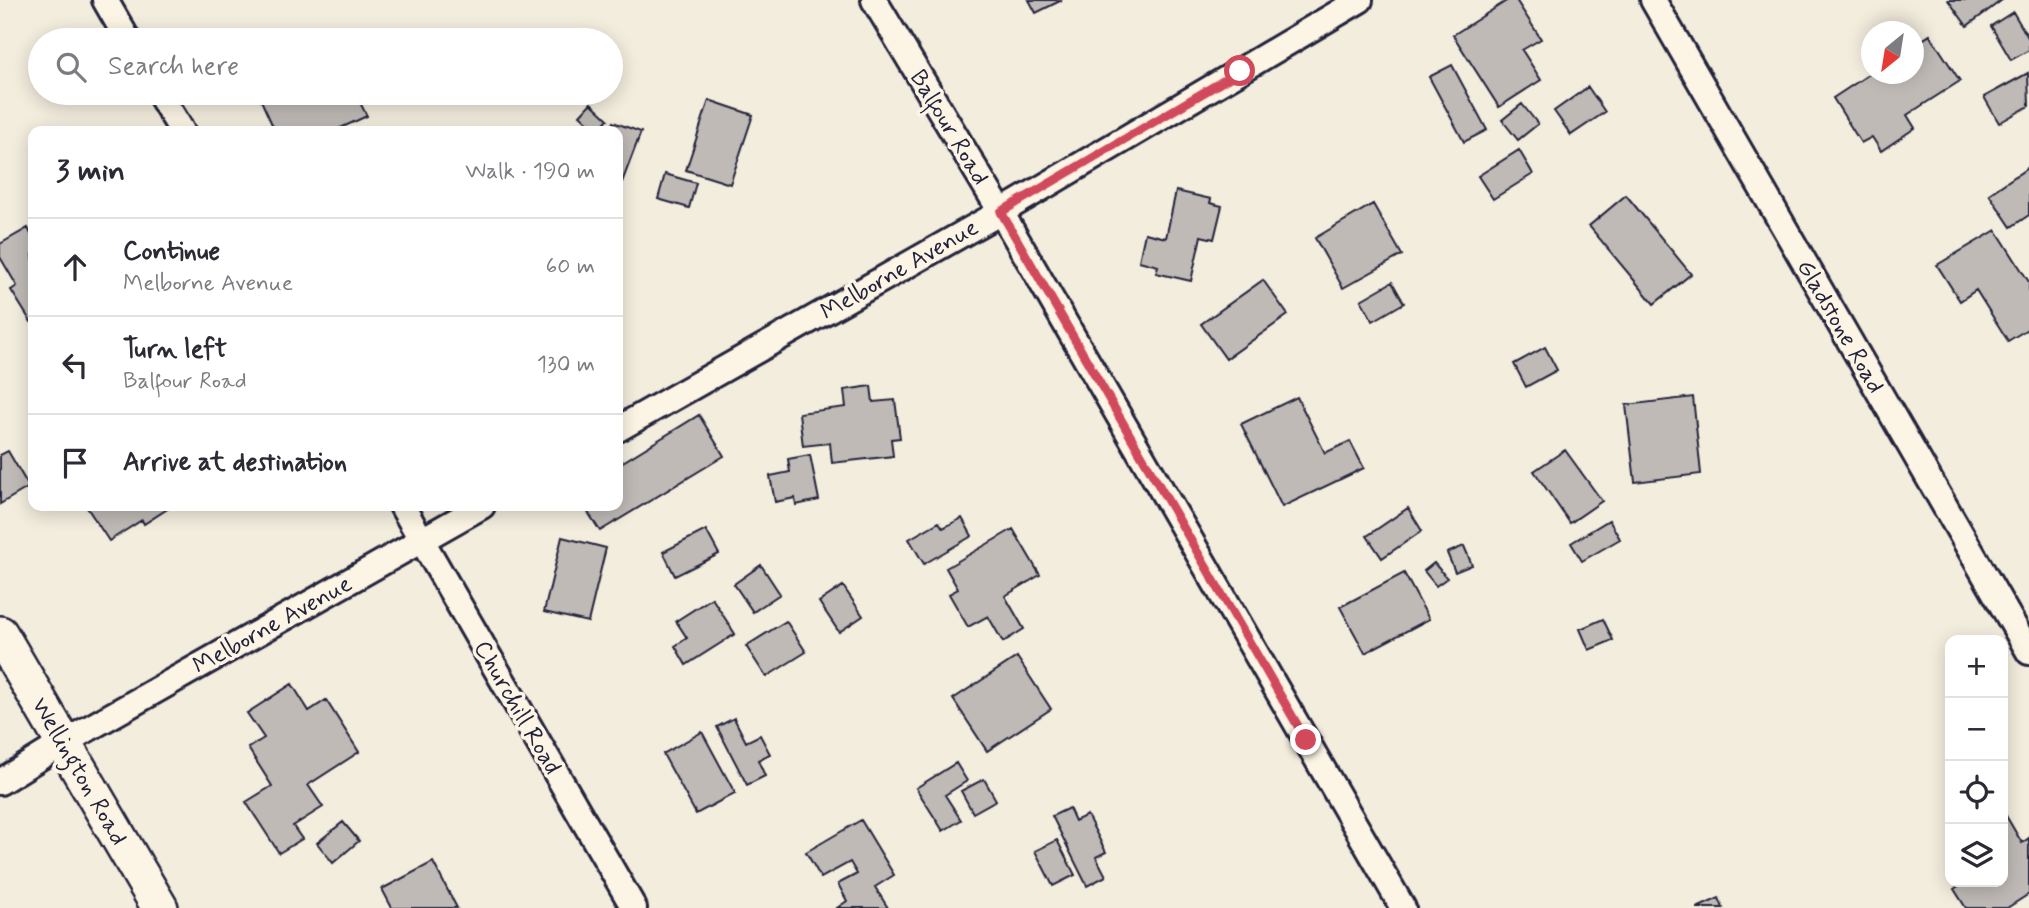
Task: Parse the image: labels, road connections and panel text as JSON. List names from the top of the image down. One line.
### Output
{"streets":{"main road":["Wellington Road"],"street":["Balfour Road","Melborne Avenue","Gladstone Road","Churchill Road"]},"crossings":[["Balfour Road","Melborne Avenue"],["Melborne Avenue","Churchill Road"],["Melborne Avenue","Wellington Road"]],"north":"bottom left","page":{"search":"Search here","heading":["3 min","Walk · 190 m"],"list":[["Continue","Melborne Avenue","60 m"],["Turn left","Balfour Road","130 m"],"Arrive at destination"],"map_buttons":["+","−"]}}
